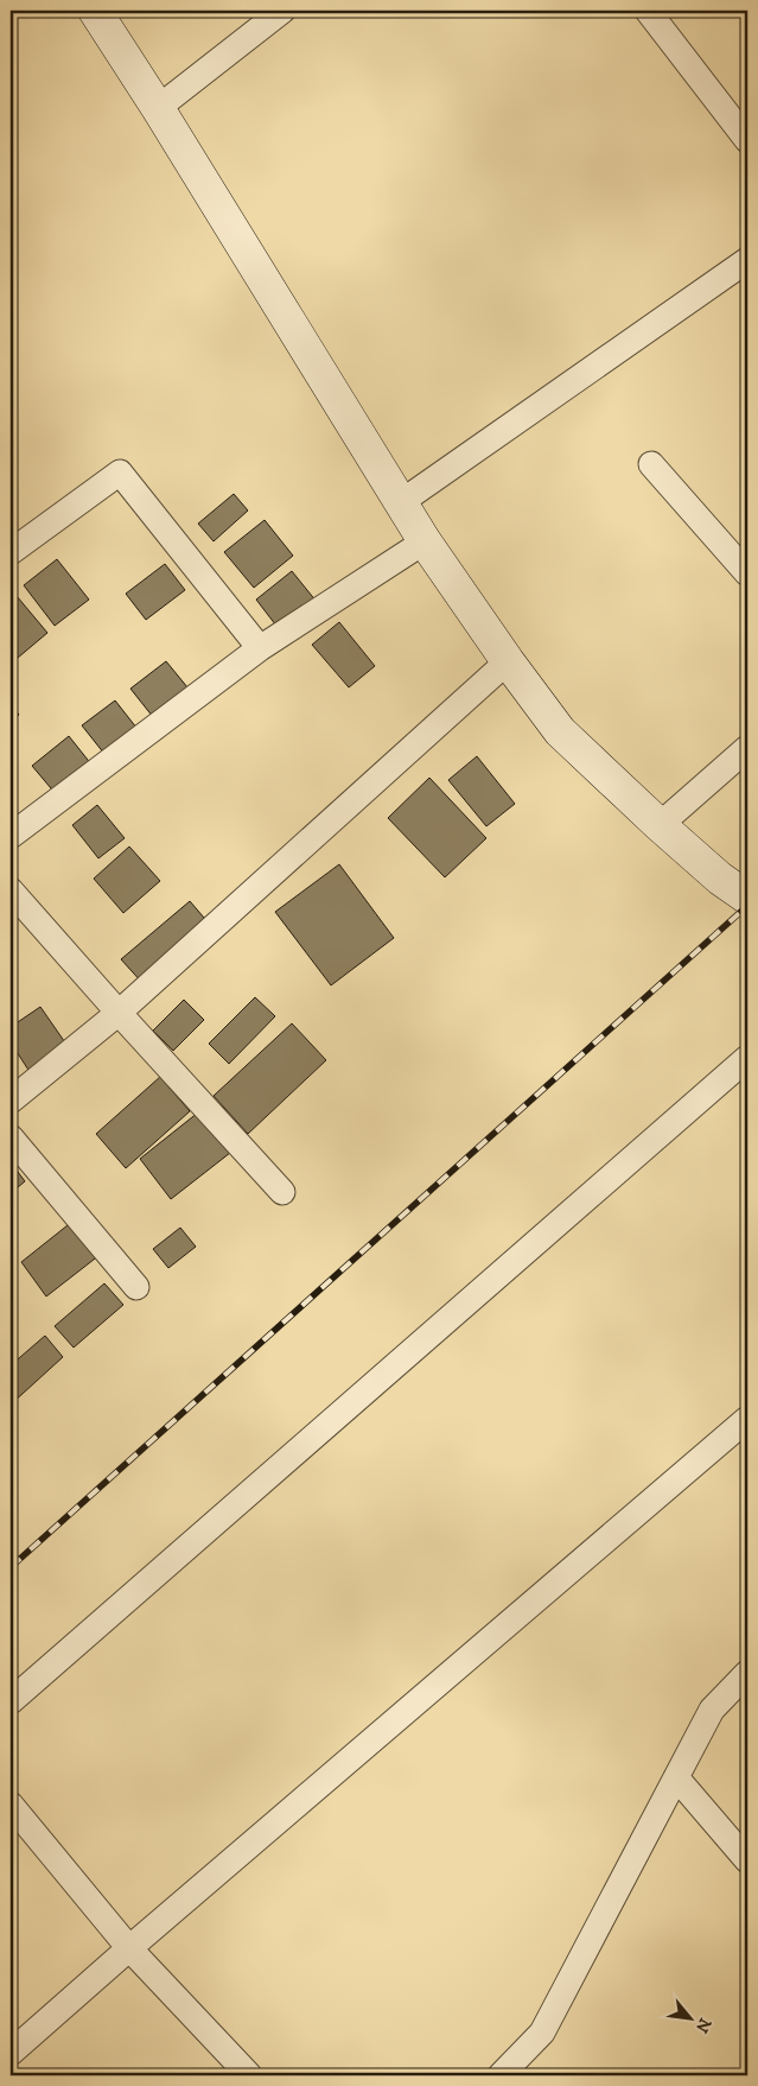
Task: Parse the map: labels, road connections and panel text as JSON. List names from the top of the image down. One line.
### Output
{"north":"bottom right"}
